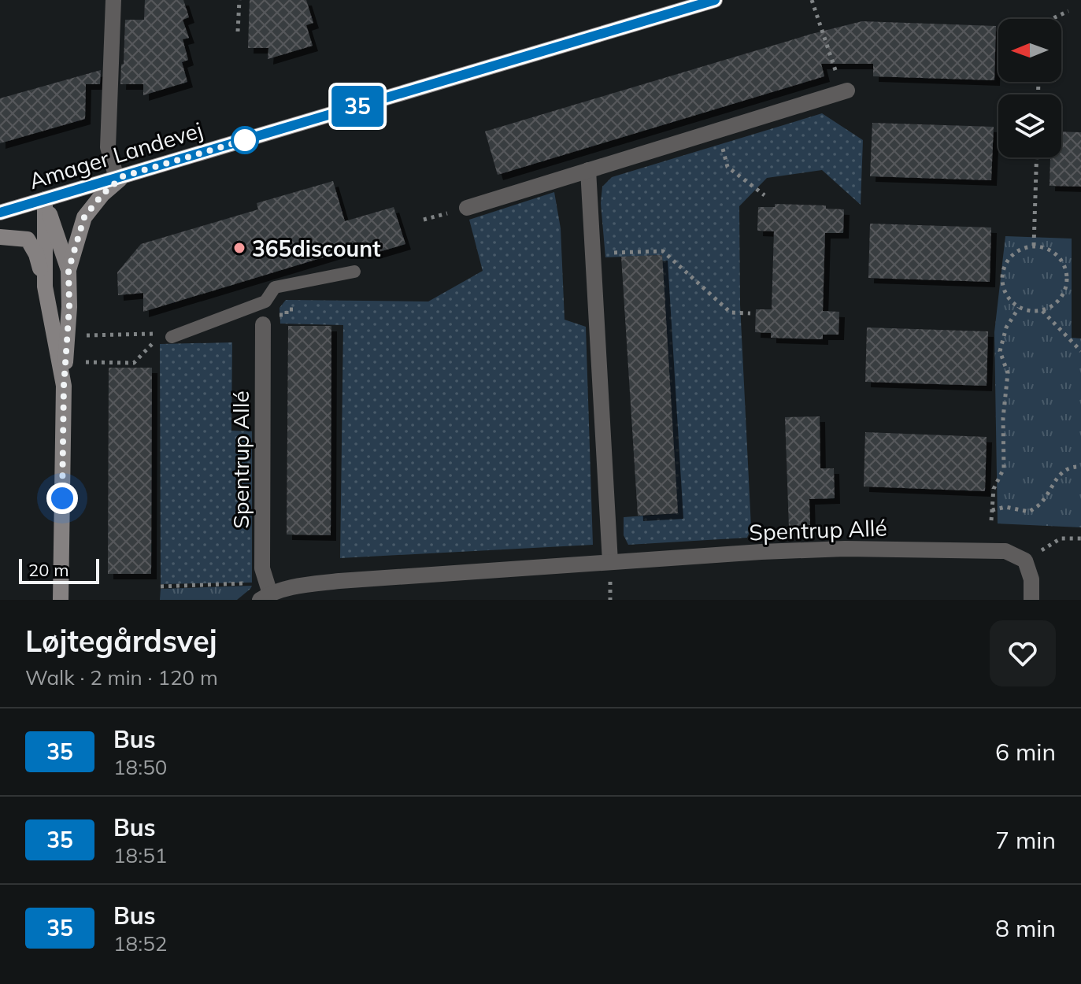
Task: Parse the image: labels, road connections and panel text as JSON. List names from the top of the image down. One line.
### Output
{"streets":{"street":["Amager Landevej","Spentrup Allé"]},"places":["365discount"],"lines":["bus line 35"],"scale_bar":"20 m","north":"left","page":{"on_map":"35","scale":"20 m","heading":["Løjtegårdsvej","Walk · 2 min · 120 m"],"list":[{"mark":"35","name":"Bus","note":"18:50","value":"6 min"},{"mark":"35","name":"Bus","note":"18:51","value":"7 min"},{"mark":"35","name":"Bus","note":"18:52","value":"8 min"}]}}
